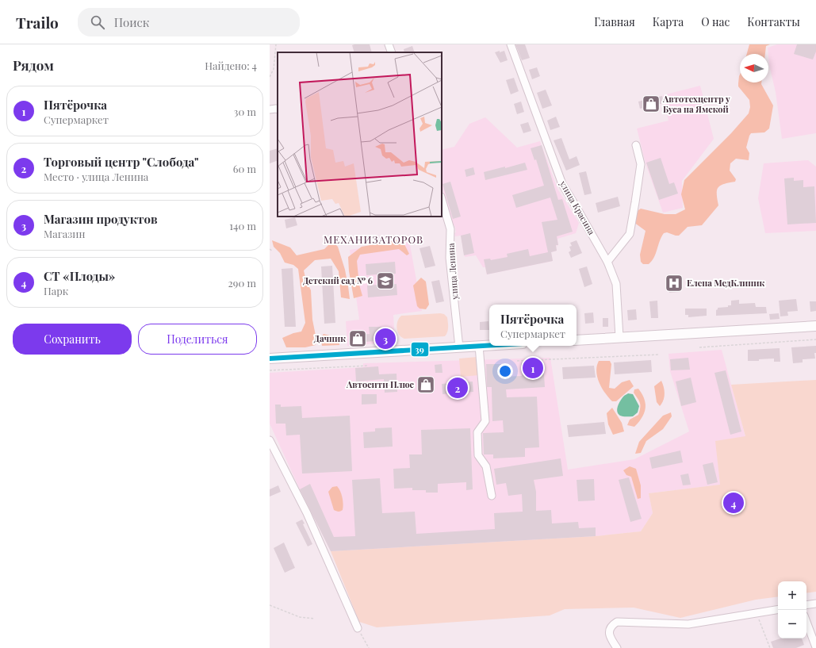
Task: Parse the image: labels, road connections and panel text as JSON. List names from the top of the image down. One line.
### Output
{"streets":{"street":["улица Красина","улица Ленина"]},"districts":["МЕХАНИЗАТОРОВ"],"places":{"shop":["Автотехцентр у Буса на Ямской","Дачник","Автосити Плюс"],"school or university":["Детский сад № 6"],"hospital":["Елена МедКлиник"]},"lines":["transit line 39"],"north":"left","page":{"header":"Trailo","search":"Поиск","nav":["Главная","Карта","О нас","Контакты"],"heading":["Рядом","Найдено: 4"],"list":[{"mark":"1","name":"Пятёрочка","note":"Супермаркет","value":"30 m"},{"mark":"2","name":"Торговый центр \"Слобода\"","note":"Место · улица Ленина","value":"60 m"},{"mark":"3","name":"Магазин продуктов","note":"Магазин","value":"140 m"},{"mark":"4","name":"СТ «Плоды»","note":"Парк","value":"290 m"}],"popup":["Пятёрочка","Супермаркет"],"buttons":["Сохранить","Поделиться"],"pins":["3","1","2","4"],"map_buttons":["+","−"]}}
